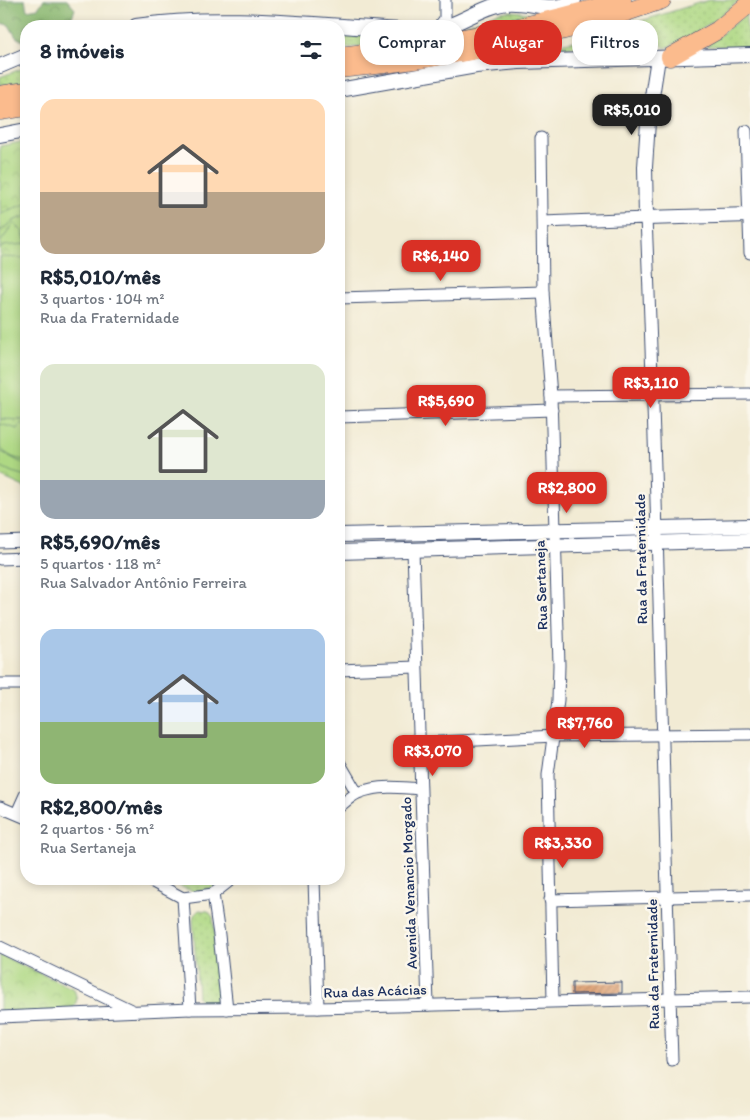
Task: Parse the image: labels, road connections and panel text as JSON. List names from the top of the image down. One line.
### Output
{"streets":{"street":["Rua da Fraternidade","Rua Sertaneja","Avenida Venancio Morgado","Rua das Acácias"]},"crossings":[["Rua da Fraternidade","Rua das Acácias"],["Rua Sertaneja","Rua das Acácias"],["Avenida Venancio Morgado","Rua das Acácias"]],"page":{"chip":["Comprar","Alugar","Filtros"],"heading":"8 imóveis","list":[{"name":"R$5,010/mês","note":"3 quartos · 104 m² · Rua da Fraternidade"},{"name":"R$5,690/mês","note":"5 quartos · 118 m² · Rua Salvador Antônio Ferreira"},{"name":"R$2,800/mês","note":"2 quartos · 56 m² · Rua Sertaneja"}],"price":["R$5,010","R$6,140","R$3,110","R$5,690","R$2,800","R$7,760","R$3,070","R$3,330"]}}
